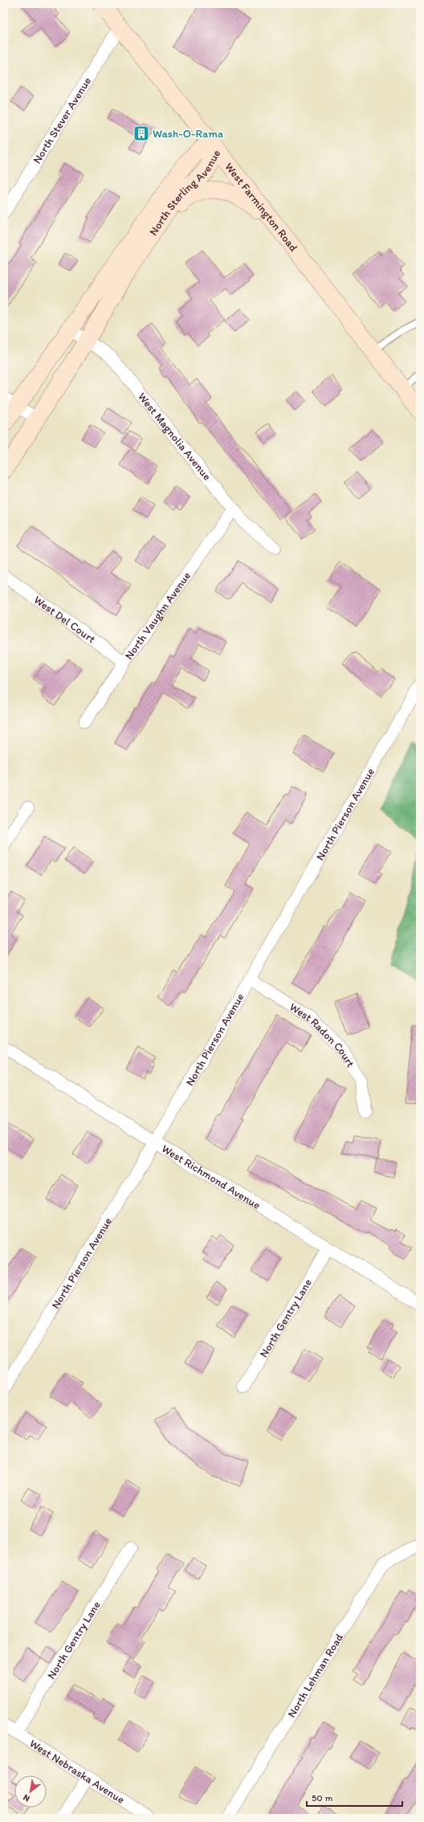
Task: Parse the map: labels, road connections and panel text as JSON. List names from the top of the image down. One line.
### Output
{"streets":{"main road":["North Sterling Avenue","West Farmington Road"],"street":["North Stever Avenue","West Magnolia Avenue","North Vaughn Avenue","West Del Court","North Pierson Avenue","West Radon Court","West Richmond Avenue","North Gentry Lane","North Lehman Road","West Nebraska Avenue"]},"crossings":[["North Stever Avenue","West Farmington Road"],["North Sterling Avenue","West Farmington Road"],["North Sterling Avenue","West Magnolia Avenue"],["West Magnolia Avenue","North Vaughn Avenue"],["North Vaughn Avenue","West Del Court"],["North Pierson Avenue","West Radon Court"],["North Pierson Avenue","West Richmond Avenue"],["West Richmond Avenue","North Gentry Lane"],["North Gentry Lane","West Nebraska Avenue"]],"places":{"building":["Wash-O-Rama"]},"scale_bar":"50 m","north":"bottom left"}
